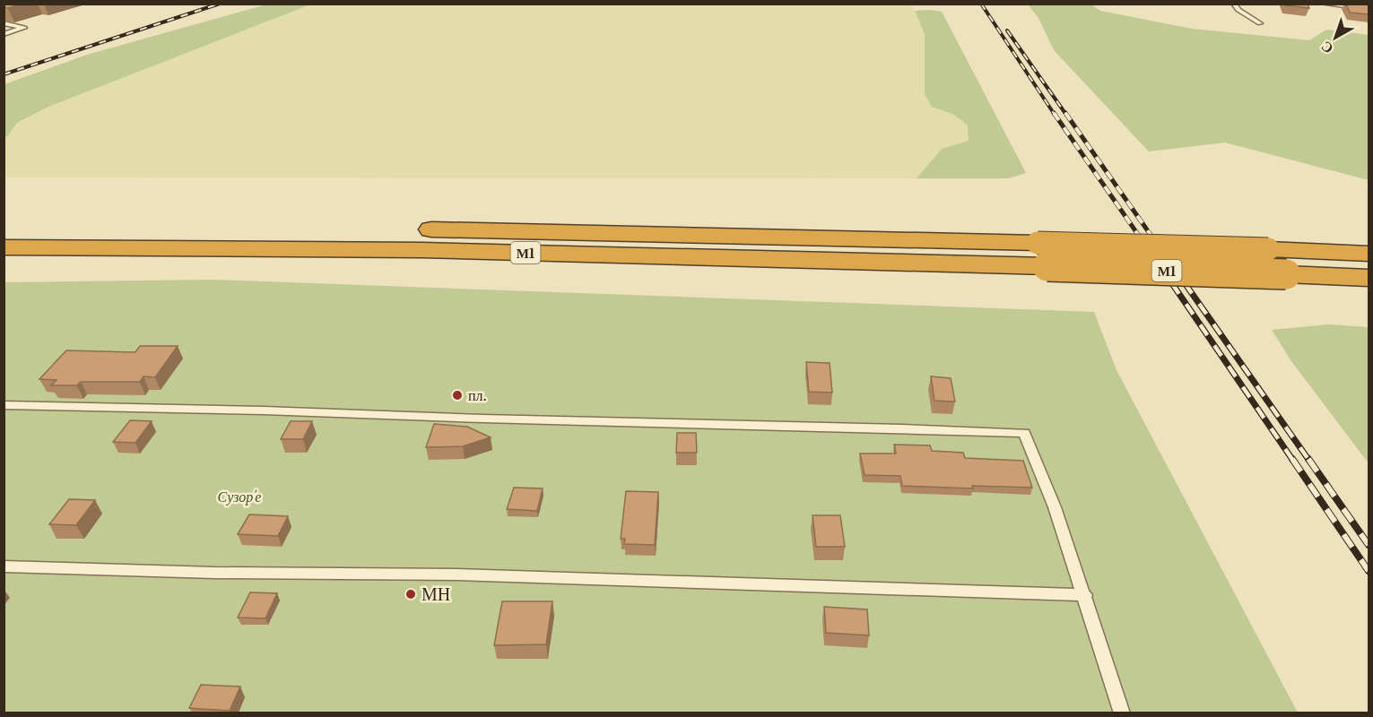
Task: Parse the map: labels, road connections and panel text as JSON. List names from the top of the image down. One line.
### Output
{"streets":{"highway":["М1"]},"parks":["Сузорʼе"],"places":["пл.","МН"],"north":"bottom left"}
